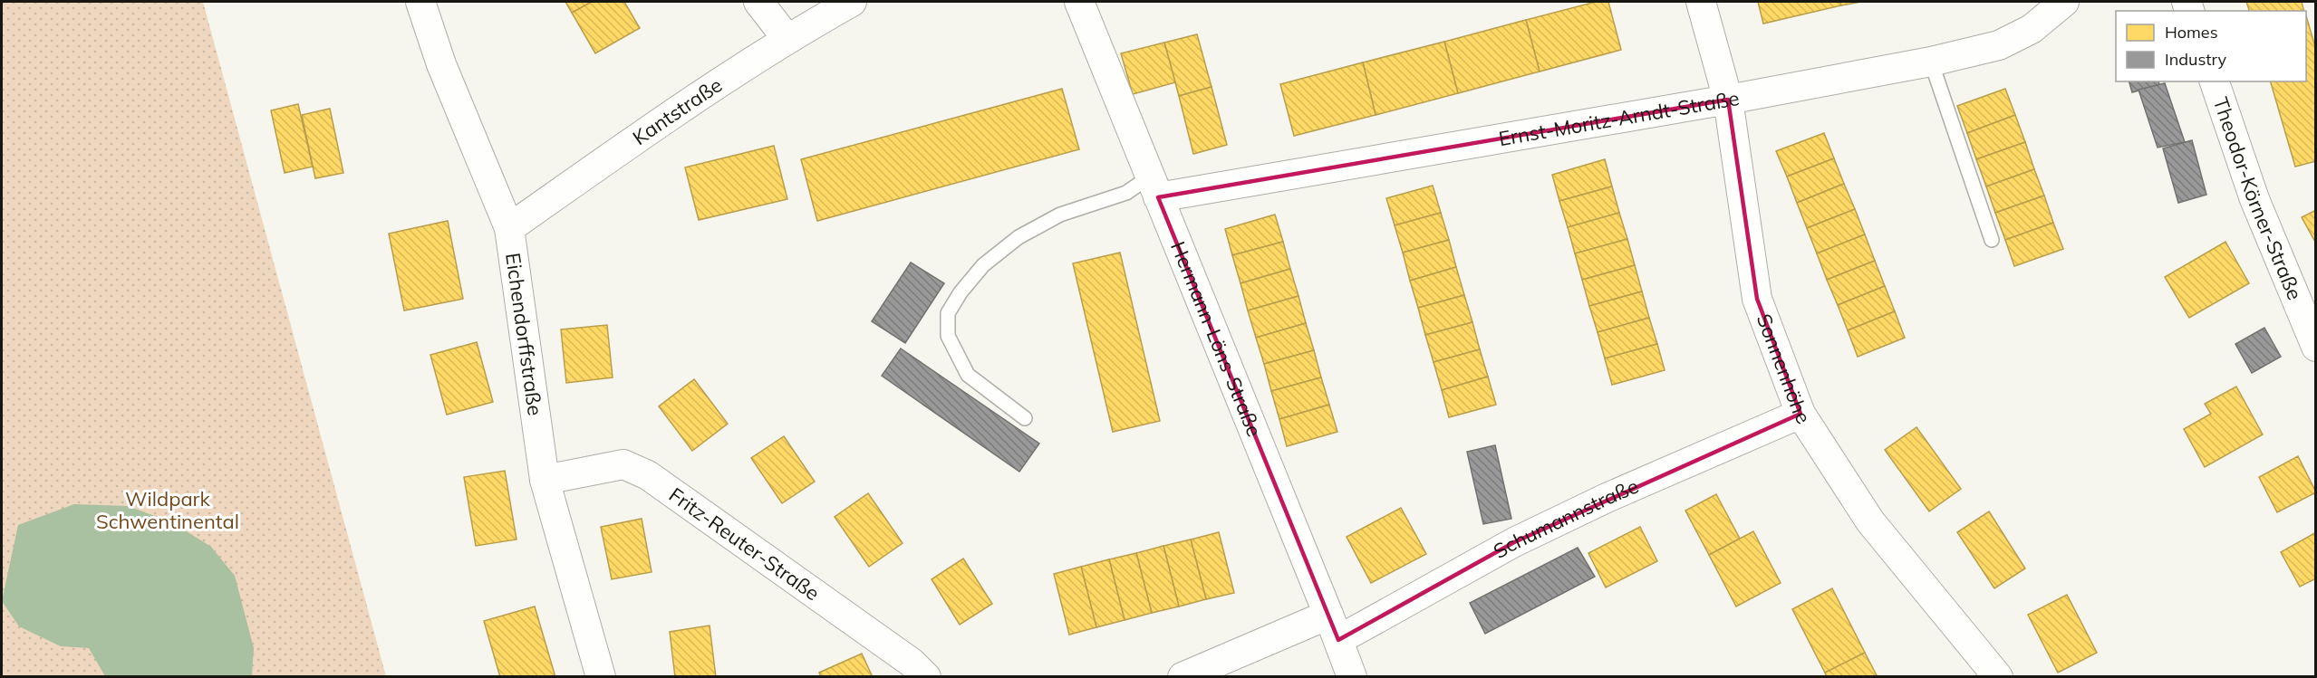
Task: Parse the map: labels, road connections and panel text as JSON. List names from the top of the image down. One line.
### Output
{"streets":{"street":["Kantstraße","Ernst-Moritz-Arndt-Straße","Theodor-Körner-Straße","Eichendorffstraße","Hermann-Löns-Straße","Sonnenhöhe","Schumannstraße","Fritz-Reuter-Straße"]},"crossings":[["Kantstraße","Eichendorffstraße"],["Ernst-Moritz-Arndt-Straße","Hermann-Löns-Straße"],["Ernst-Moritz-Arndt-Straße","Sonnenhöhe"],["Eichendorffstraße","Fritz-Reuter-Straße"],["Hermann-Löns-Straße","Schumannstraße"],["Sonnenhöhe","Schumannstraße"]],"parks":["Wildpark Schwentinental"],"legend":["Homes","Industry"]}
